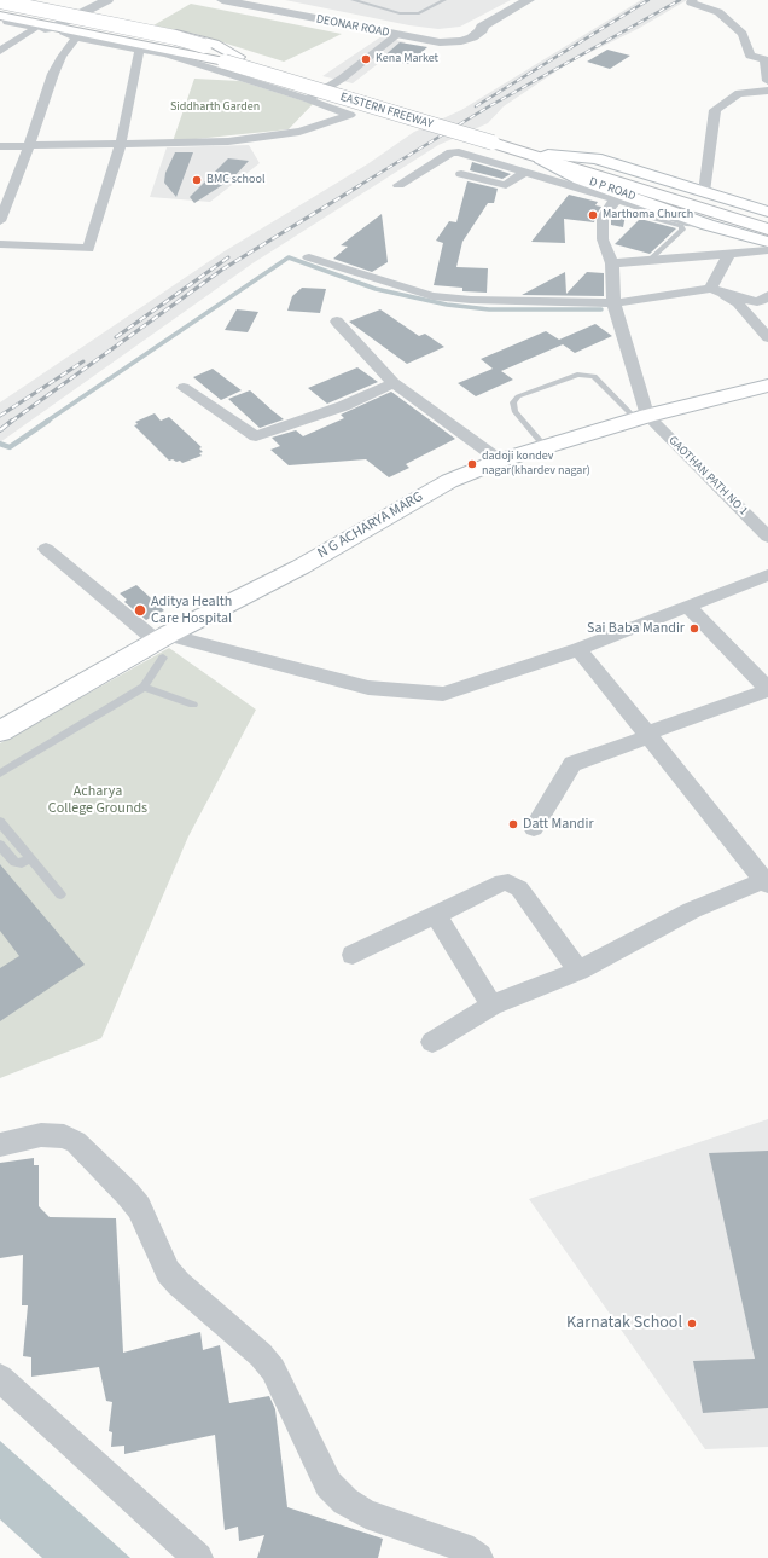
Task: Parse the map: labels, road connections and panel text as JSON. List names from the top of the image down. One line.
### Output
{"streets":{"main road":["EASTERN FREEWAY","D P ROAD","N G ACHARYA MARG"],"street":["DEONAR ROAD","GAOTHAN PATH NO 1"]},"crossings":[["EASTERN FREEWAY","D P ROAD"],["GAOTHAN PATH NO 1","N G ACHARYA MARG"]],"parks":["Siddharth Garden","Acharya College Grounds"],"places":["Kena Market","BMC school","Marthoma Church","dadoji kondev nagar(khardev nagar)","Aditya Health Care Hospital","Sai Baba Mandir","Datt Mandir","Karnatak School"]}
